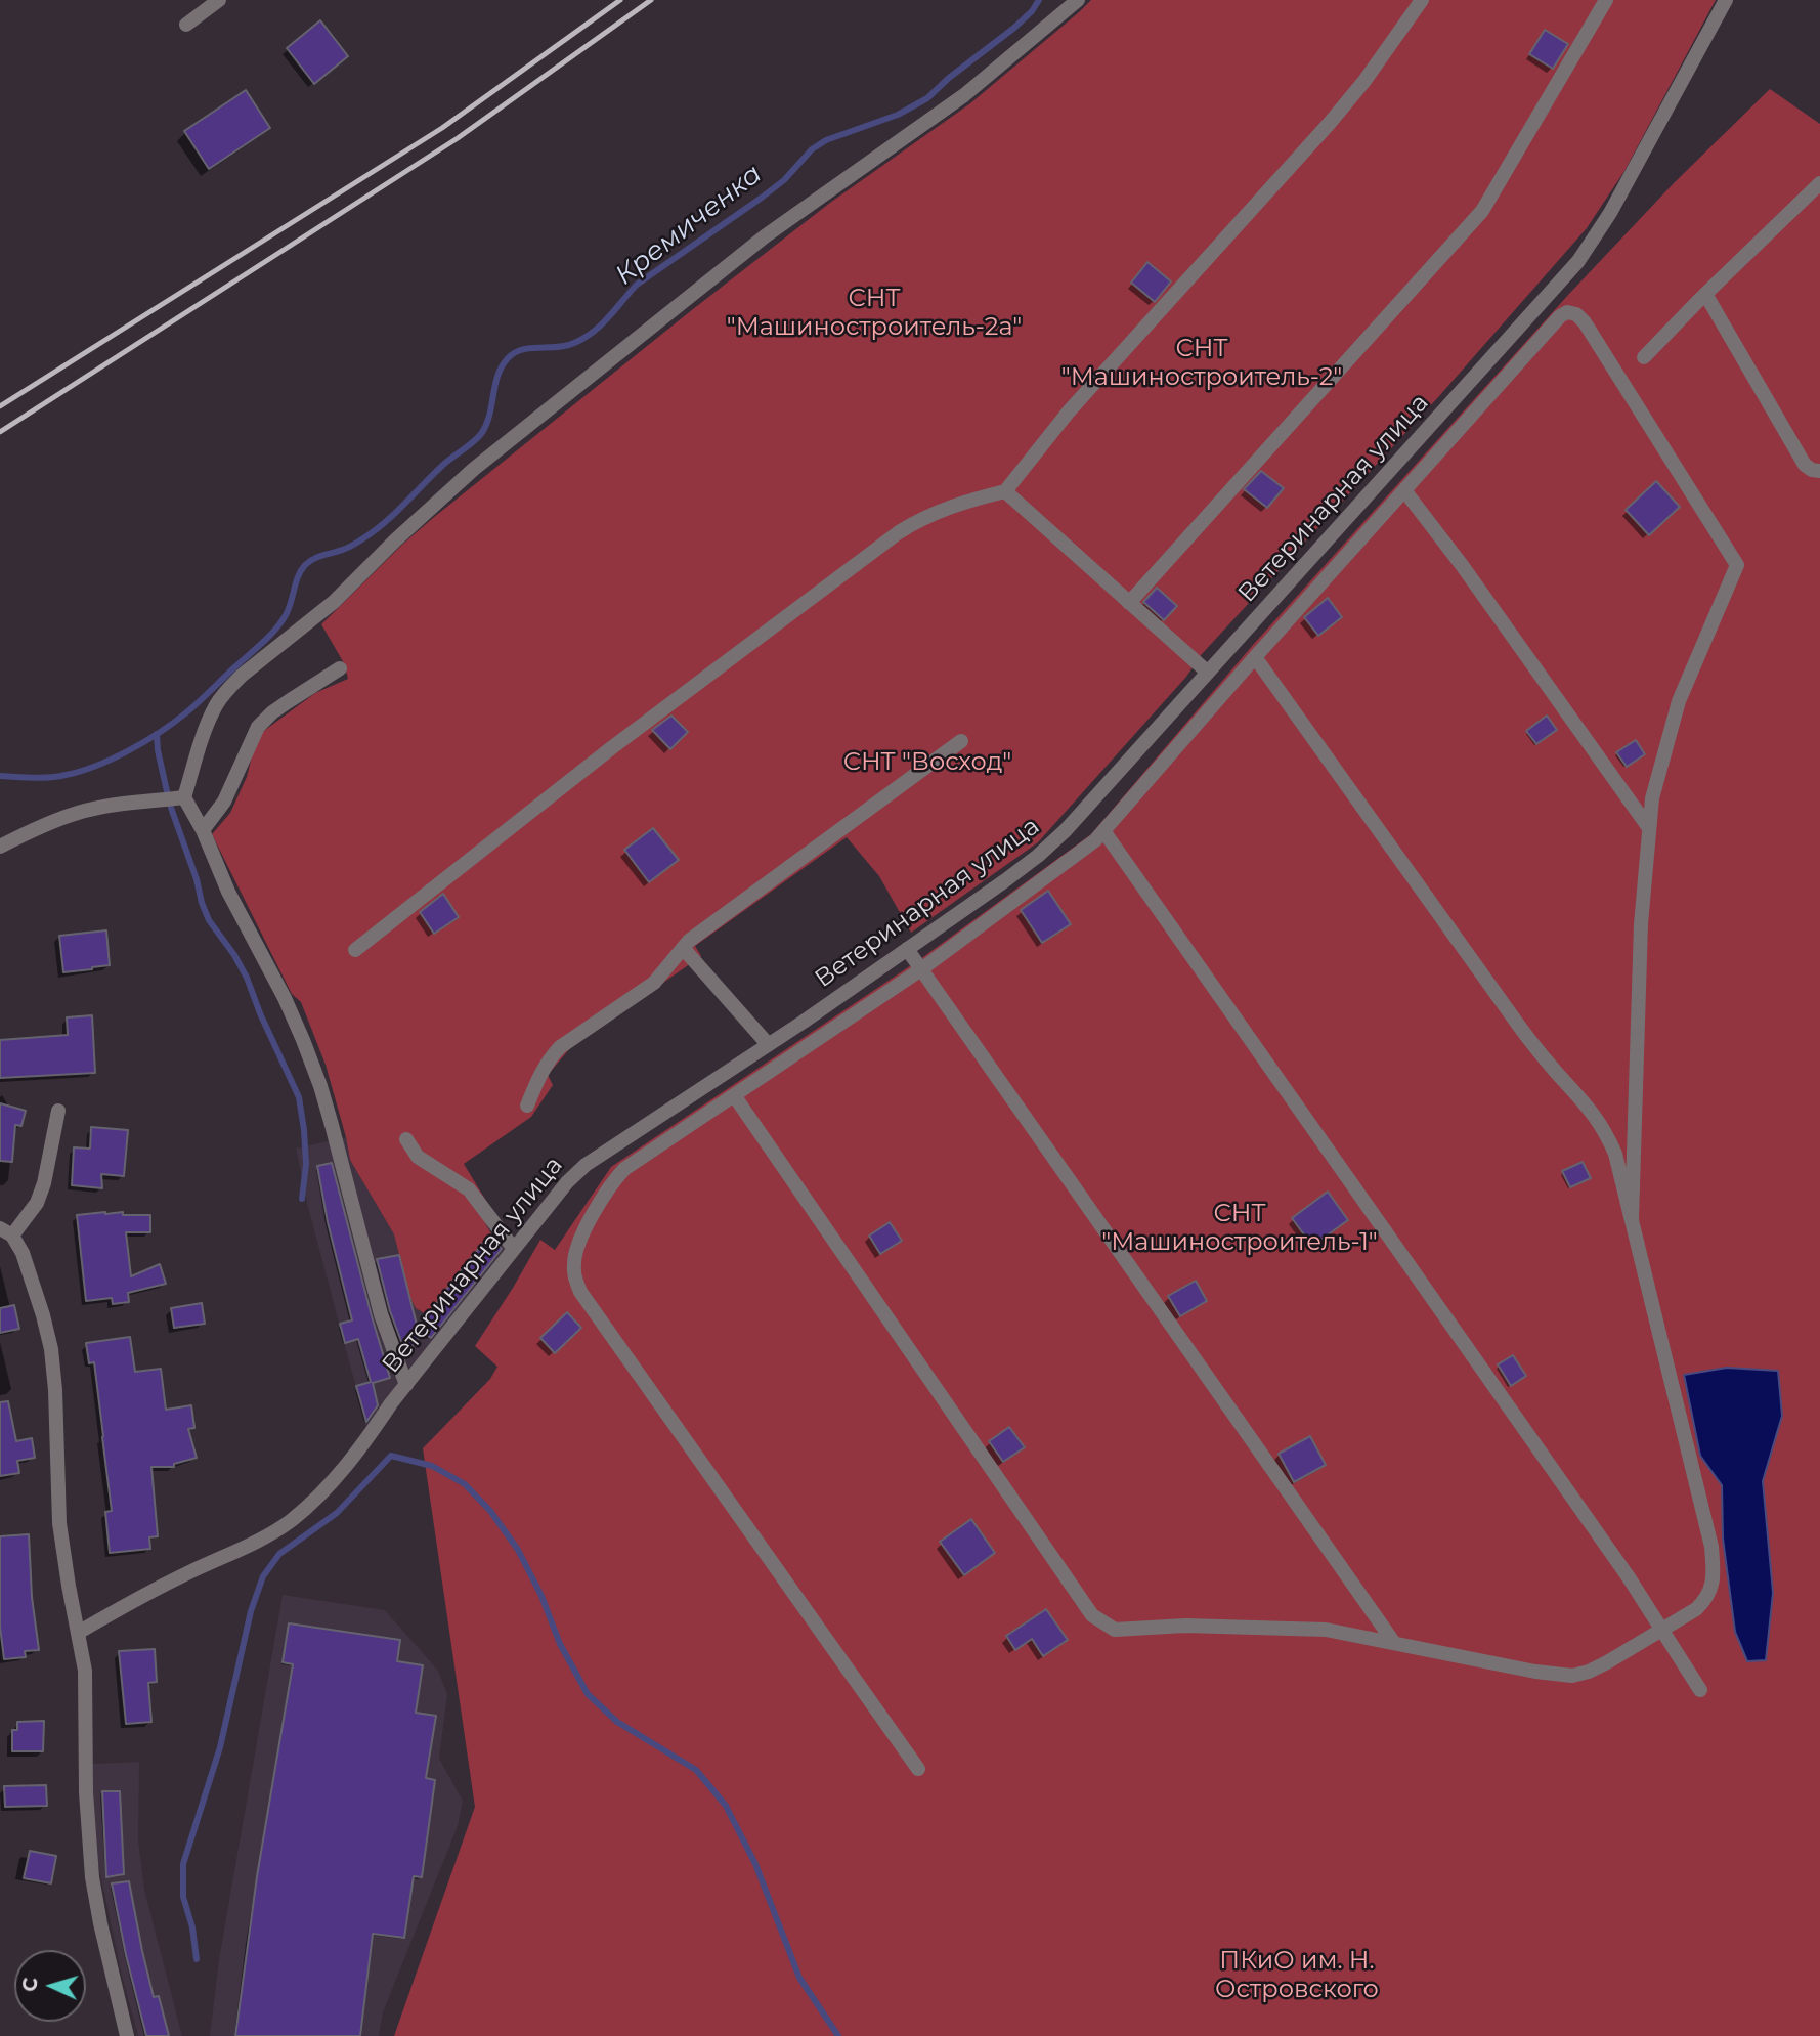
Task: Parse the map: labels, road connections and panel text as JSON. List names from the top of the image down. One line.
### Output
{"streets":{"street":["Ветеринарная улица"]},"water":["Кремиченка"],"parks":["СНТ \"Машиностроитель-2а\"","СНТ \"Машиностроитель-2\"","СНТ \"Восход\"","СНТ \"Машиностроитель-1\"","ПКиО им. Н. Островского"],"north":"left"}
